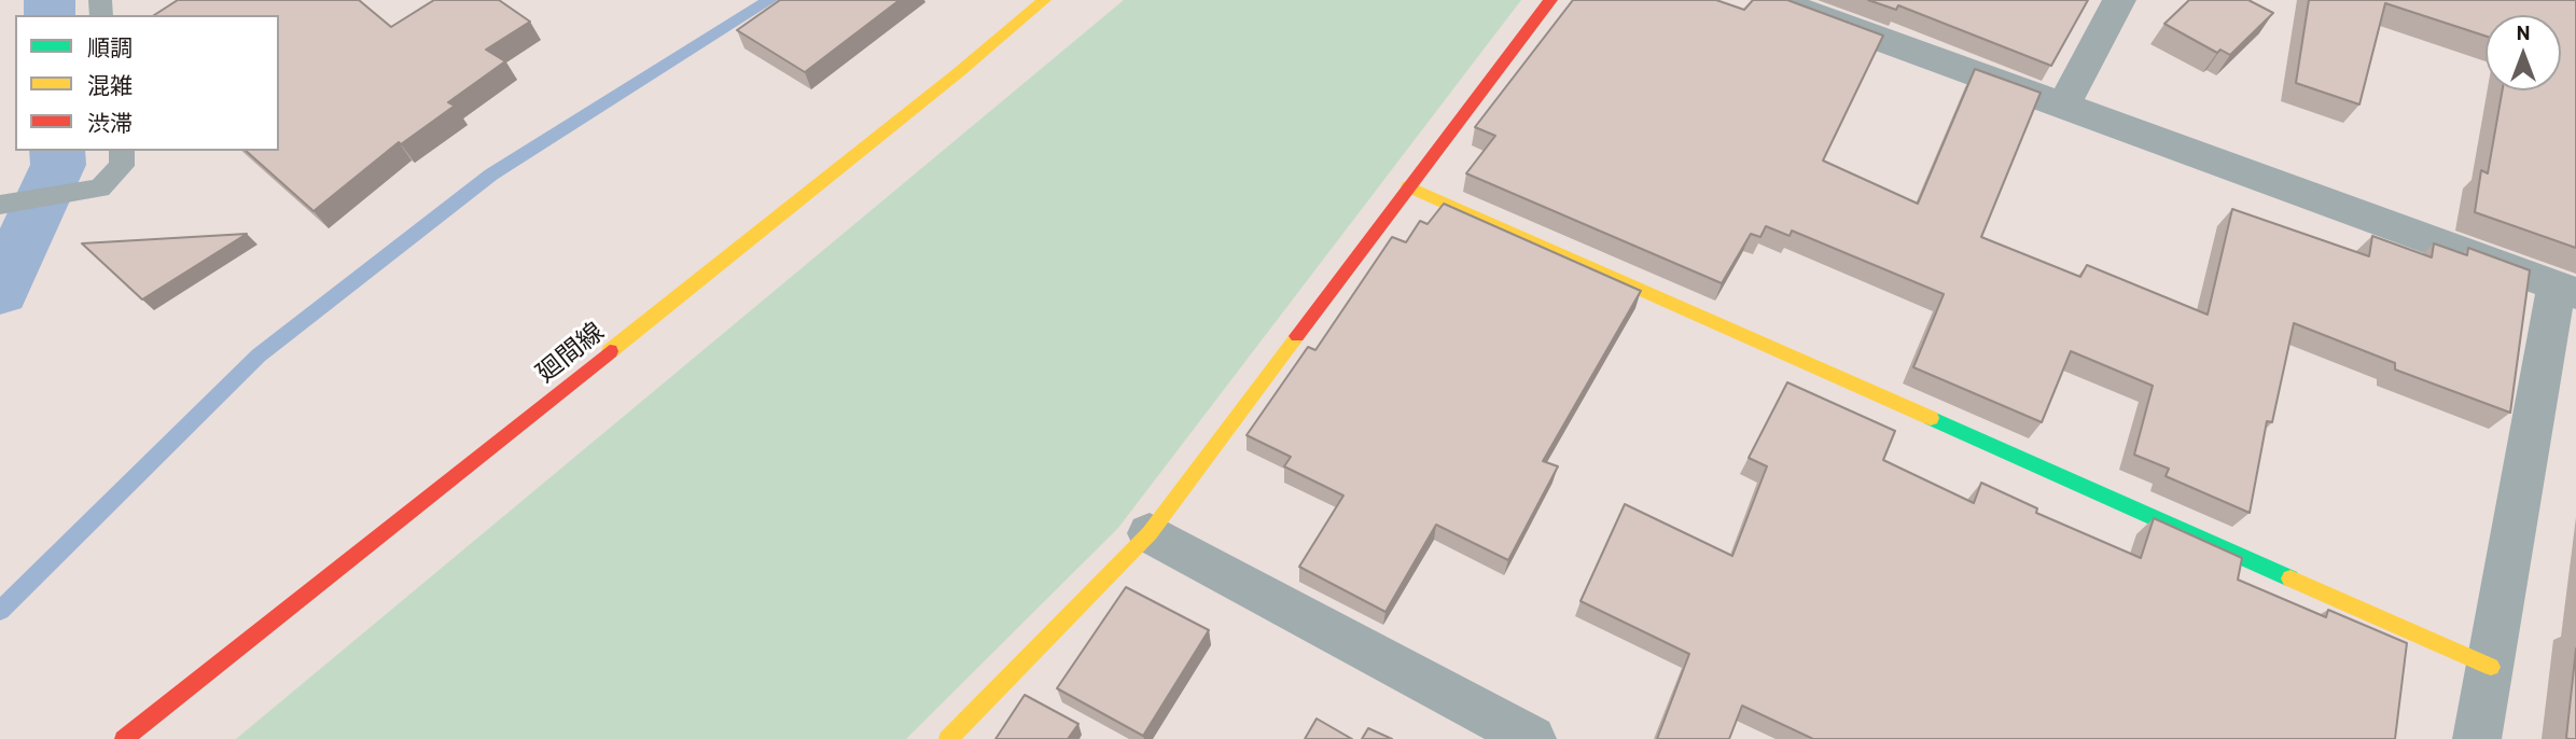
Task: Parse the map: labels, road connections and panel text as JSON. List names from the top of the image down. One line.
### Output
{"streets":{"street":["廻間線"]},"legend":["順調","混雑","渋滞"],"north":"top"}
